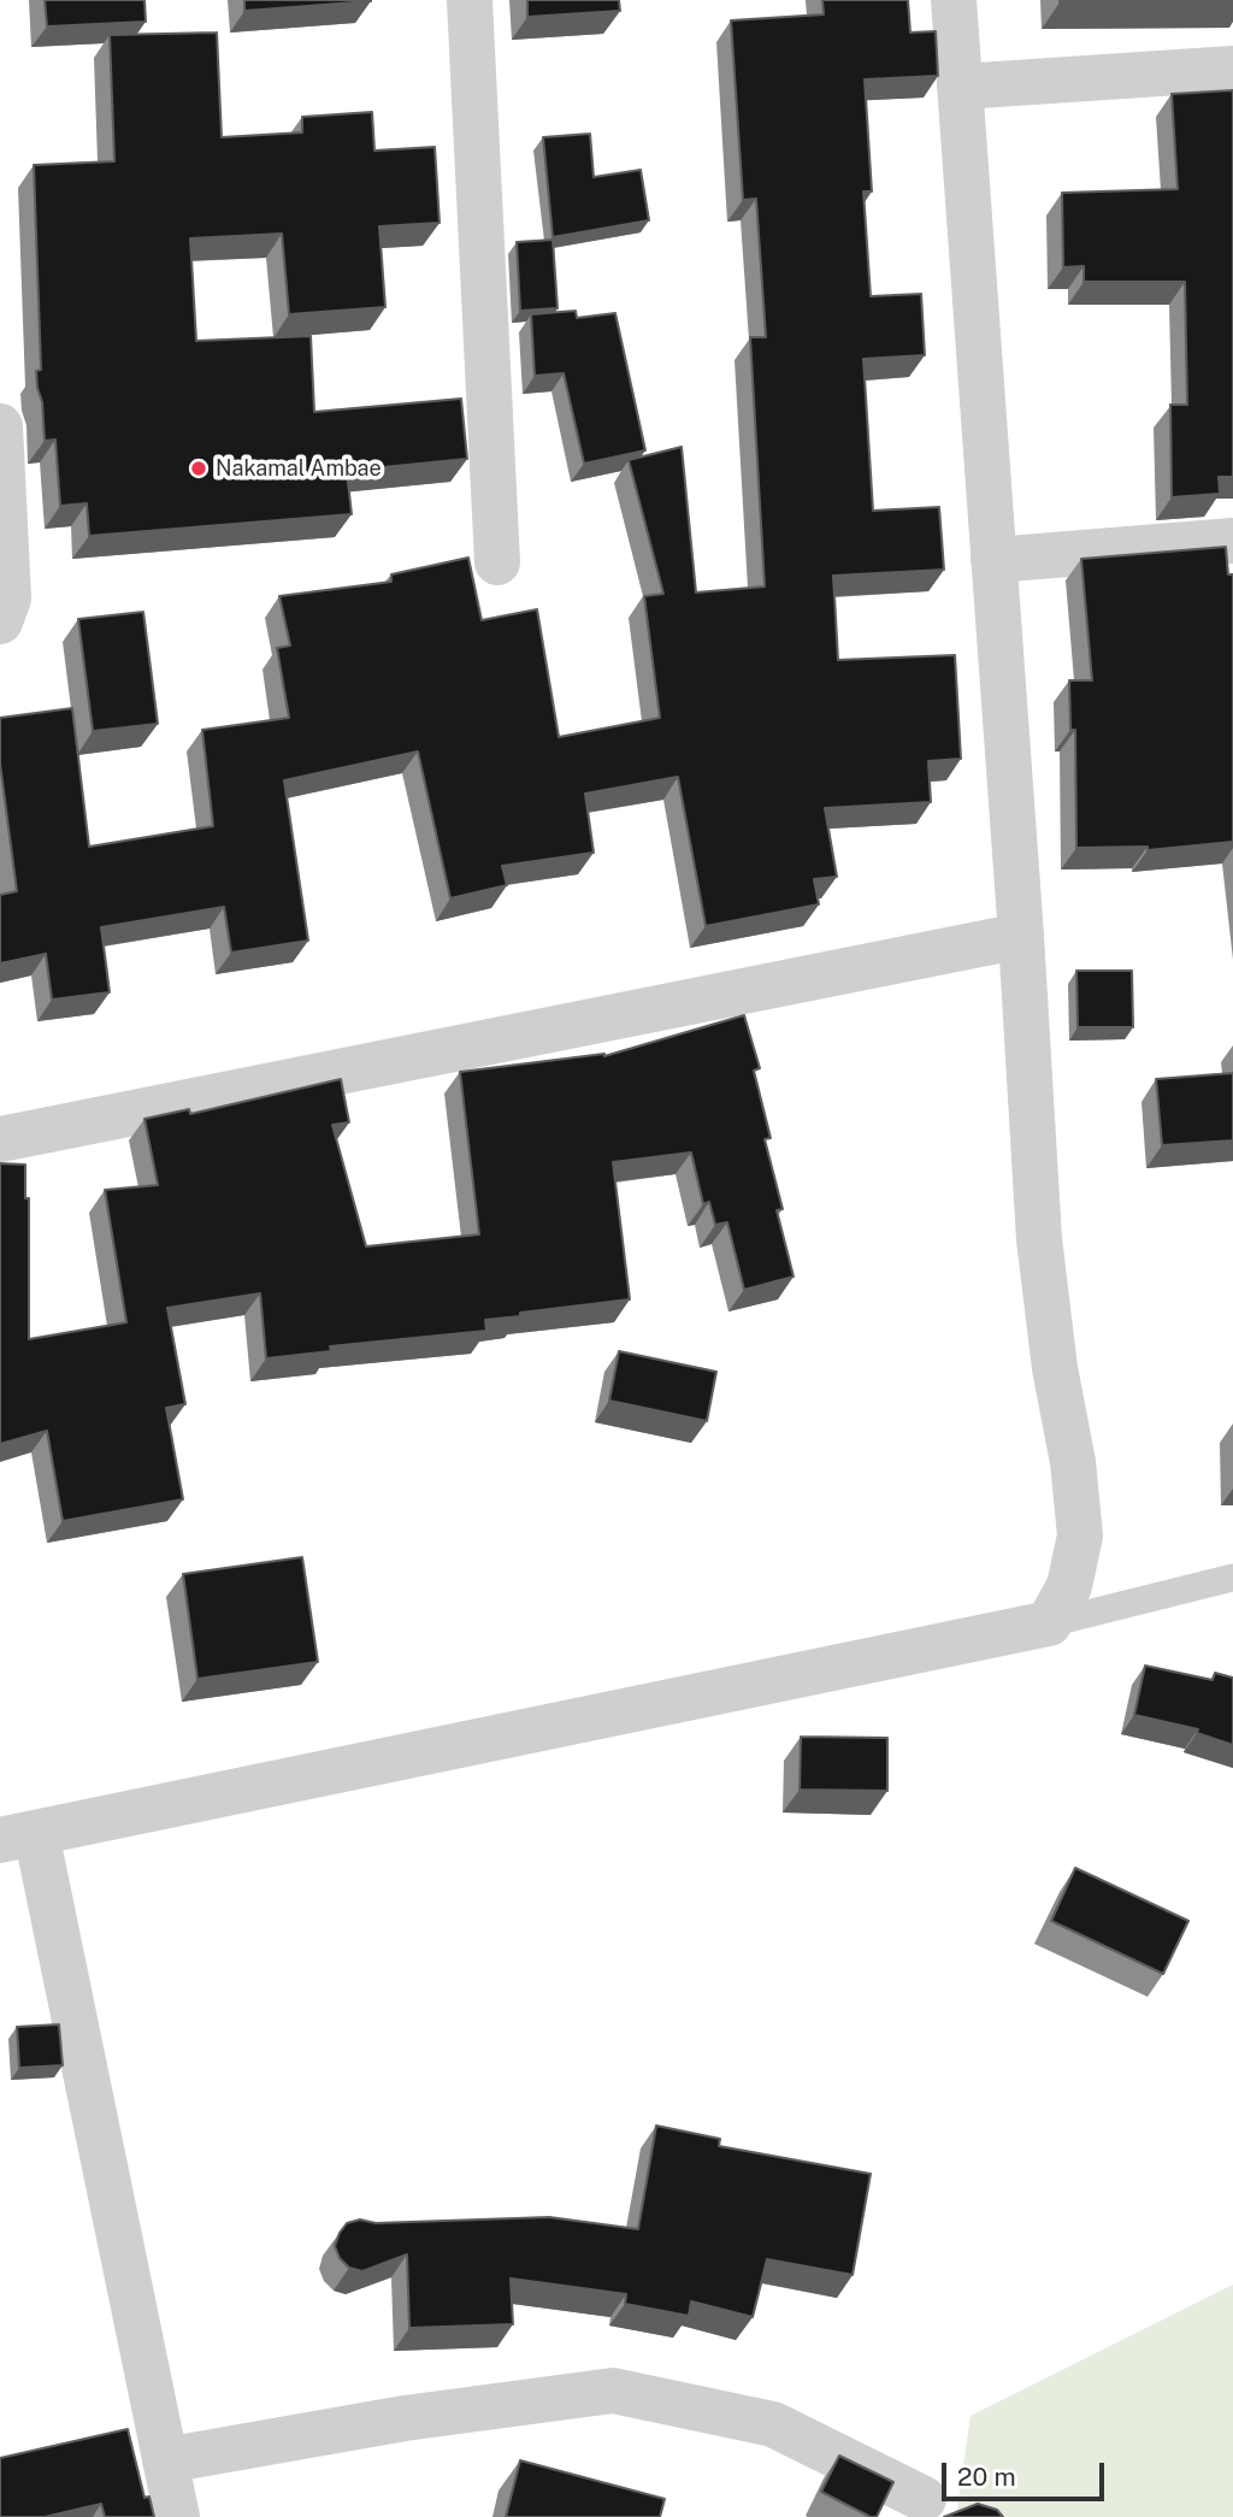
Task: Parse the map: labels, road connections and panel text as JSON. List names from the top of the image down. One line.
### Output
{"places":["Nakamal Ambae"],"scale_bar":"20 m"}
